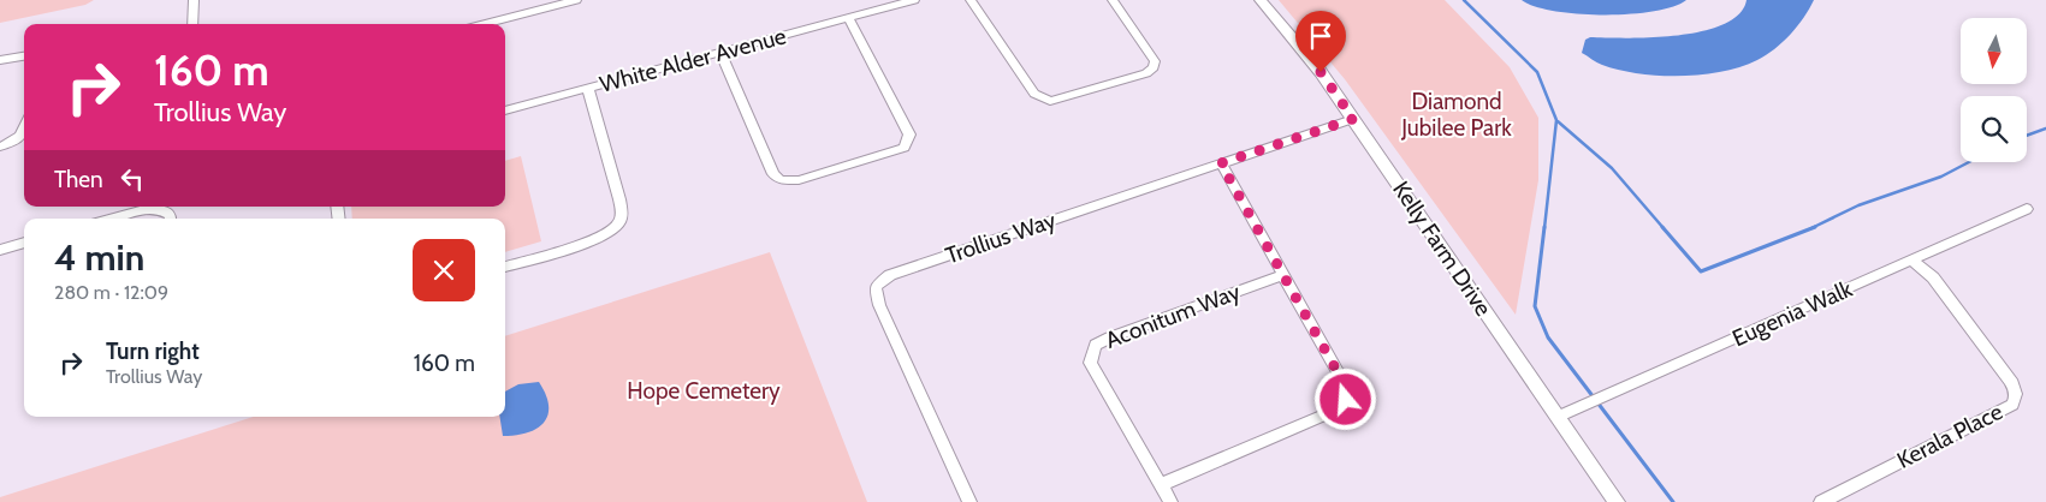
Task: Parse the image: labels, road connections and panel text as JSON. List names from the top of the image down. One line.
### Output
{"streets":{"street":["White Alder Avenue","Trollius Way","Kelly Farm Drive","Eugenia Walk","Aconitum Way","Kerala Place"]},"crossings":[["Trollius Way","Kelly Farm Drive"],["Kelly Farm Drive","Eugenia Walk"],["Eugenia Walk","Kerala Place"]],"parks":["Diamond Jubilee Park","Hope Cemetery"],"north":"bottom","page":{"turn":["160 m","Trollius Way"],"then":"Then","heading":["4 min","280 m · 12:09"],"list":[{"name":"Turn right","note":"Trollius Way","value":"160 m"}]}}
